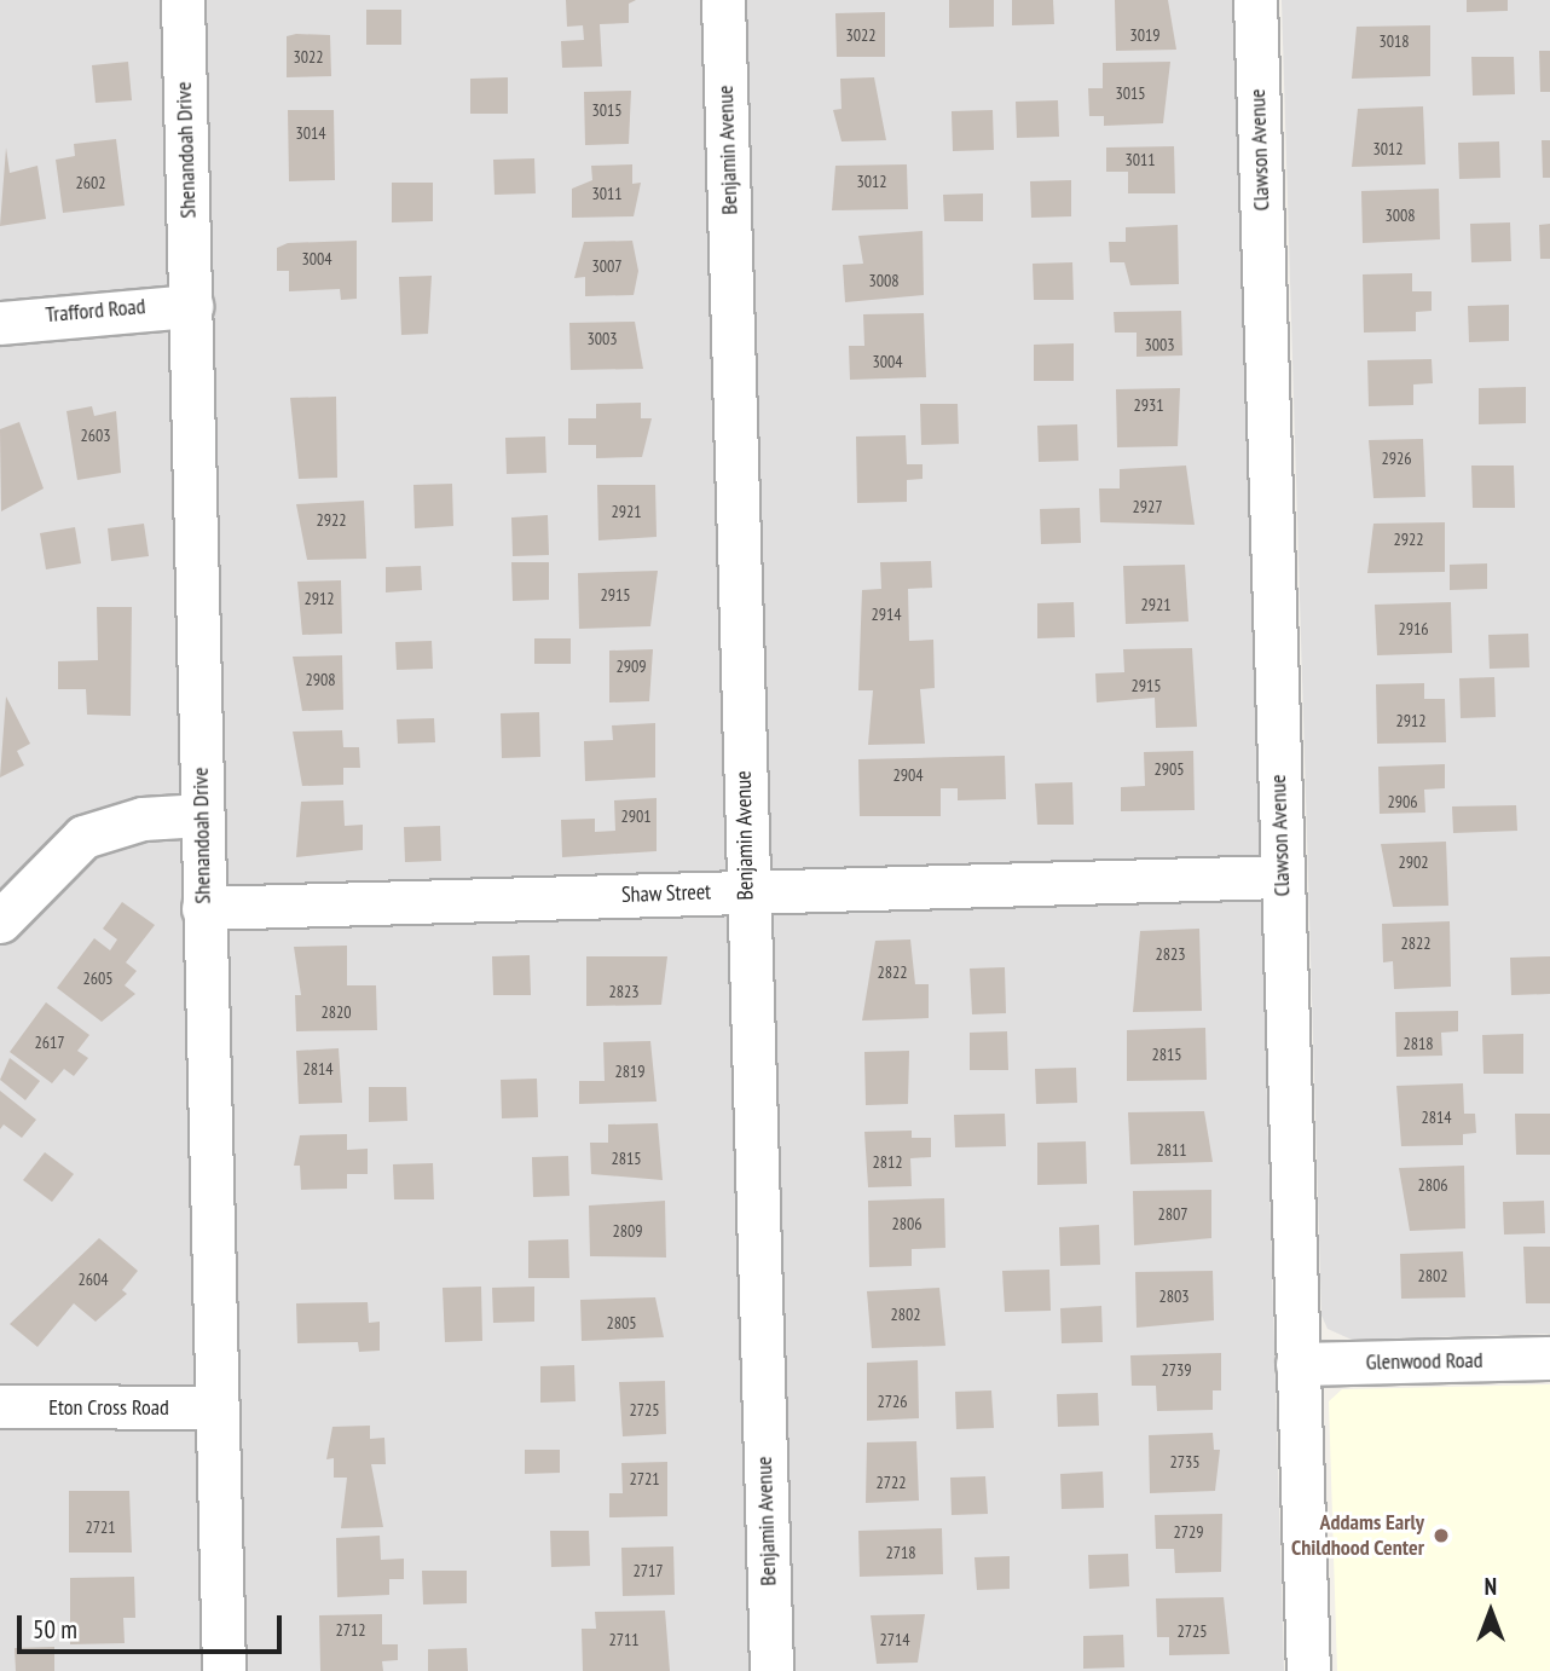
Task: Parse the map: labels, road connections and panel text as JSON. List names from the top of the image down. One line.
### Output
{"streets":{"street":["Shenandoah Drive","Benjamin Avenue","Clawson Avenue","Trafford Road","Shaw Street","Glenwood Road","Eton Cross Road"]},"crossings":[["Shenandoah Drive","Trafford Road"],["Shenandoah Drive","Shaw Street"],["Shenandoah Drive","Eton Cross Road"],["Benjamin Avenue","Shaw Street"],["Clawson Avenue","Shaw Street"],["Clawson Avenue","Glenwood Road"]],"places":["Addams Early Childhood Center"],"house_numbers":["3022","3019","3018","3022","3015","3015","3014","3012","3011","3012","2602","3011","3008","3004","3007","3008","3003","3003","3004","2931","2603","2926","2927","2921","2922","2922","2915","2912","2921","2914","2916","2909","2908","2915","2912","2905","2904","2906","2901","2902","2822","2823","2822","2605","2823","2820","2617","2818","2815","2814","2819","2814","2811","2815","2812","2806","2807","2806","2809","2802","2604","2803","2802","2805","2739","2726","2725","2735","2721","2722","2721","2729","2718","2717","2712","2725","2711","2714"],"scale_bar":"50 m","north":"top"}
